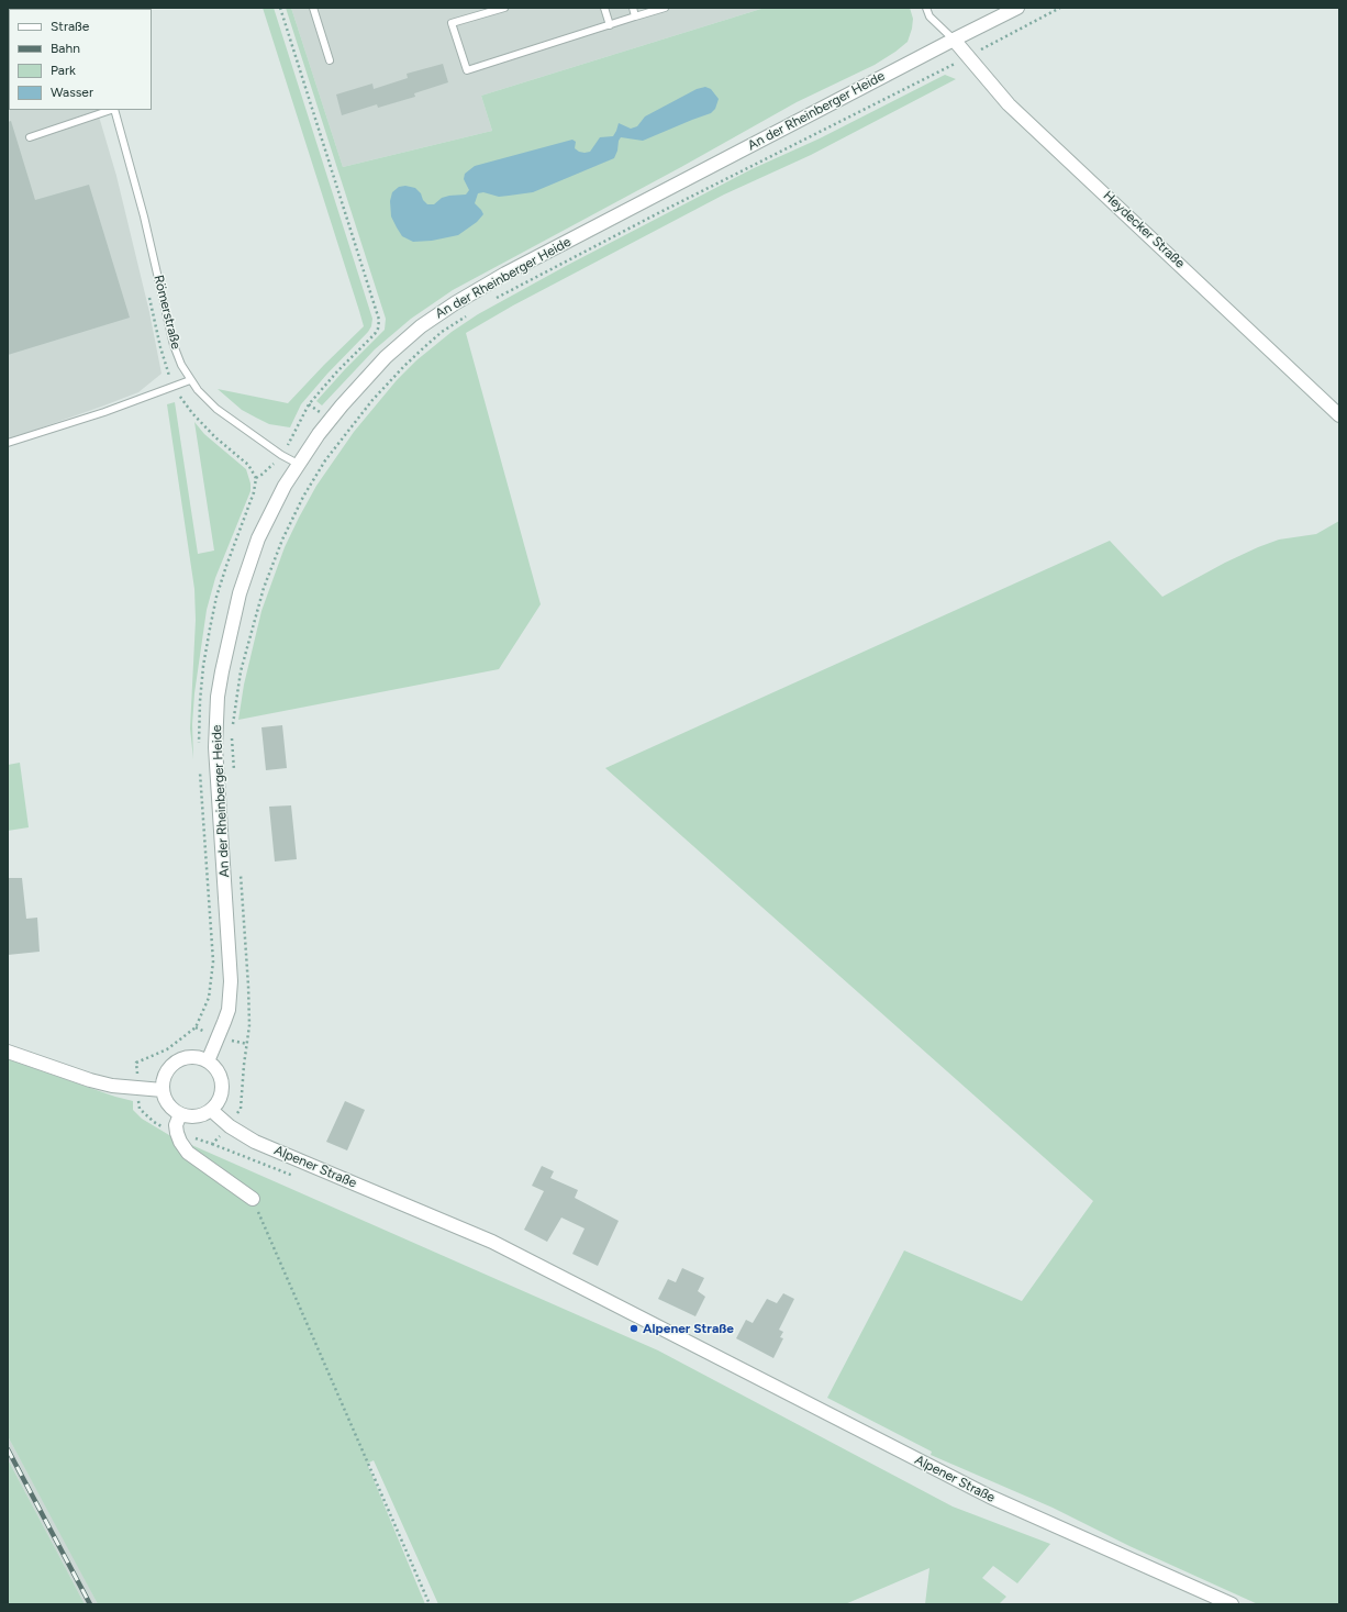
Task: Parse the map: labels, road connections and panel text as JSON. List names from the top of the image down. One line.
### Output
{"streets":{"street":["An der Rheinberger Heide","Heydecker Straße","Alpener Straße"],"lane":["Römerstraße"]},"crossings":[["An der Rheinberger Heide","Heydecker Straße"],["An der Rheinberger Heide","Römerstraße"],["An der Rheinberger Heide","Alpener Straße"]],"places":["Alpener Straße"],"legend":["Straße","Bahn","Park","Wasser"]}
